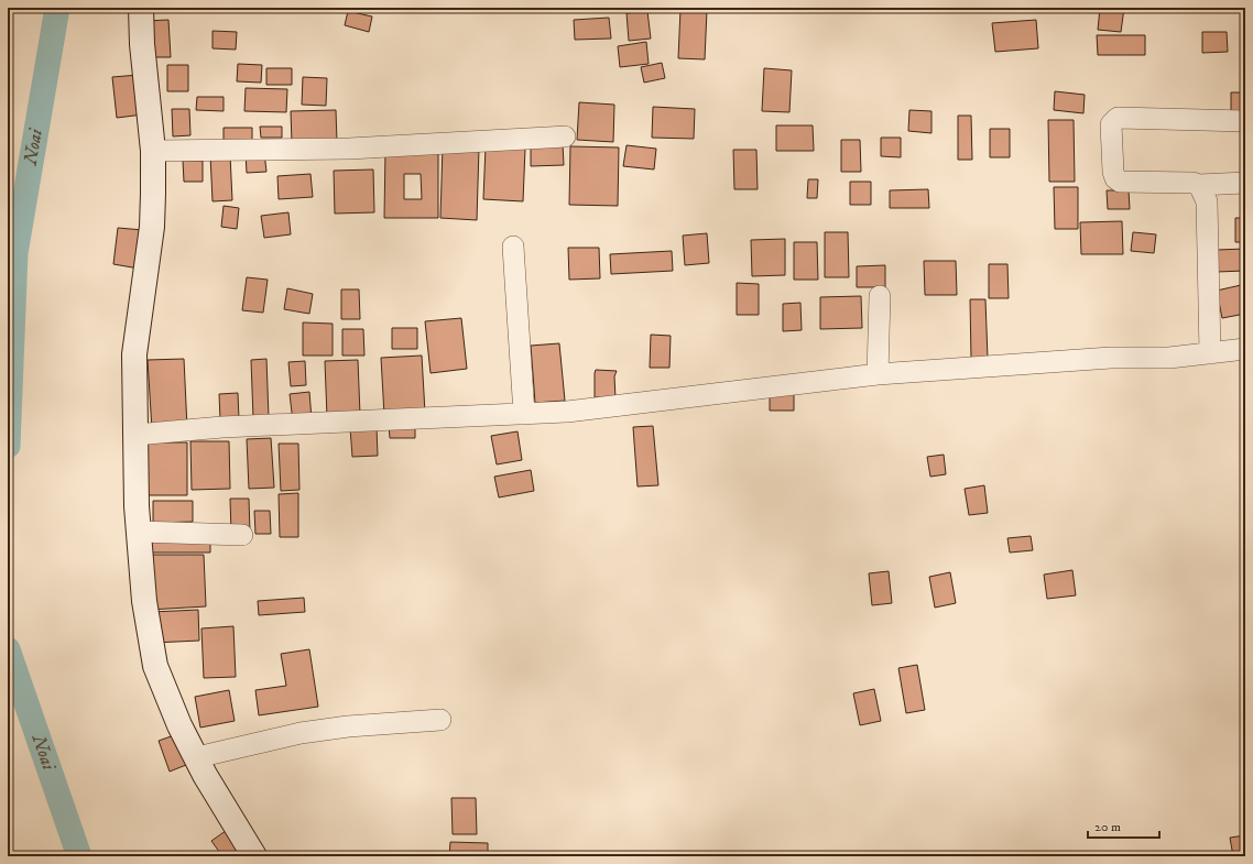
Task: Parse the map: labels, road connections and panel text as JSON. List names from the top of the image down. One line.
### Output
{"water":["Noai"],"scale_bar":"20 m"}
